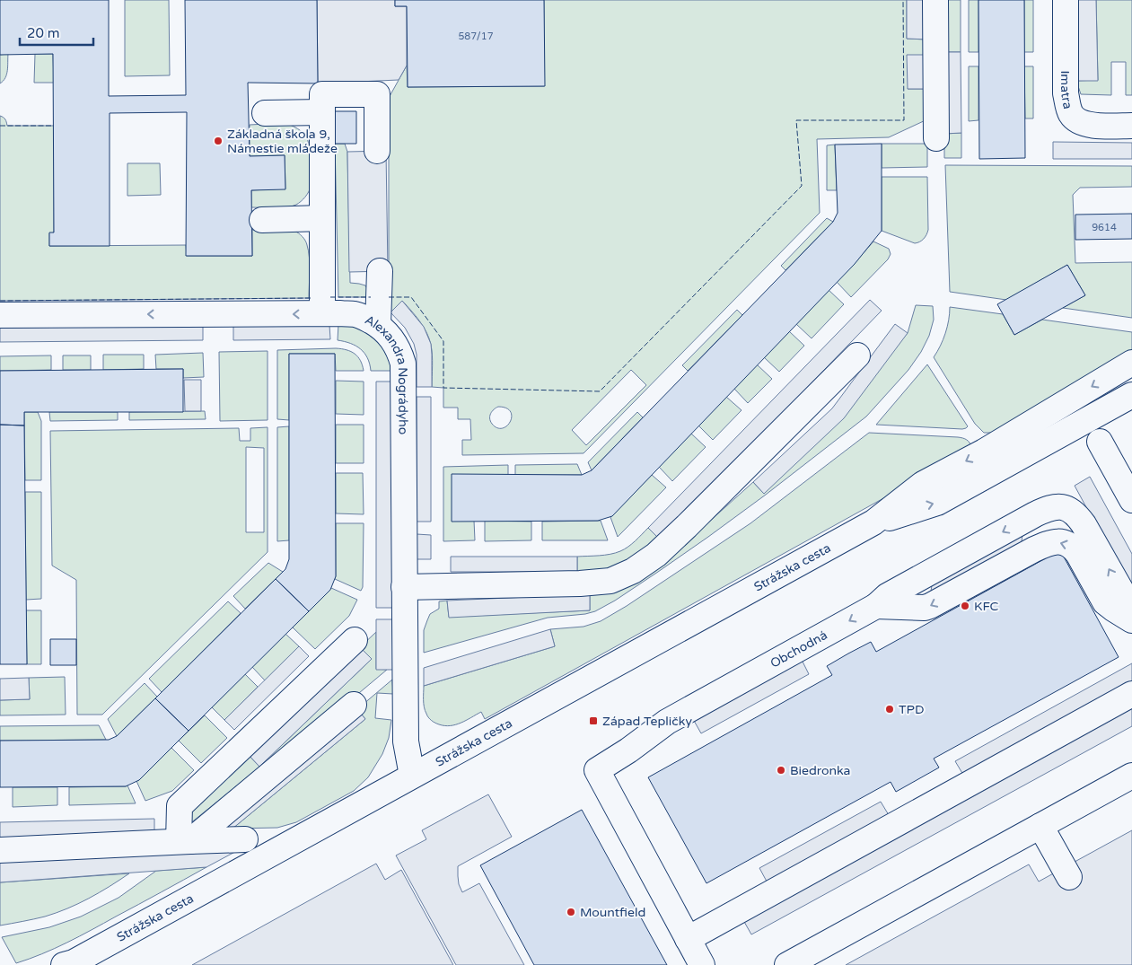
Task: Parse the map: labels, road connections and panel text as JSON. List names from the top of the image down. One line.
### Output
{"streets":{"street":["Imatra","Alexandra Nográdyho","Strážska cesta","Obchodná"]},"crossings":[["Alexandra Nográdyho","Strážska cesta"]],"places":{"other":["Základná škola 9, Námestie mládeže","KFC","TPD","Biedronka","Mountfield"],"transit":["Západ Tepličky"]},"house_numbers":["587/17","9614"],"scale_bar":"20 m"}
